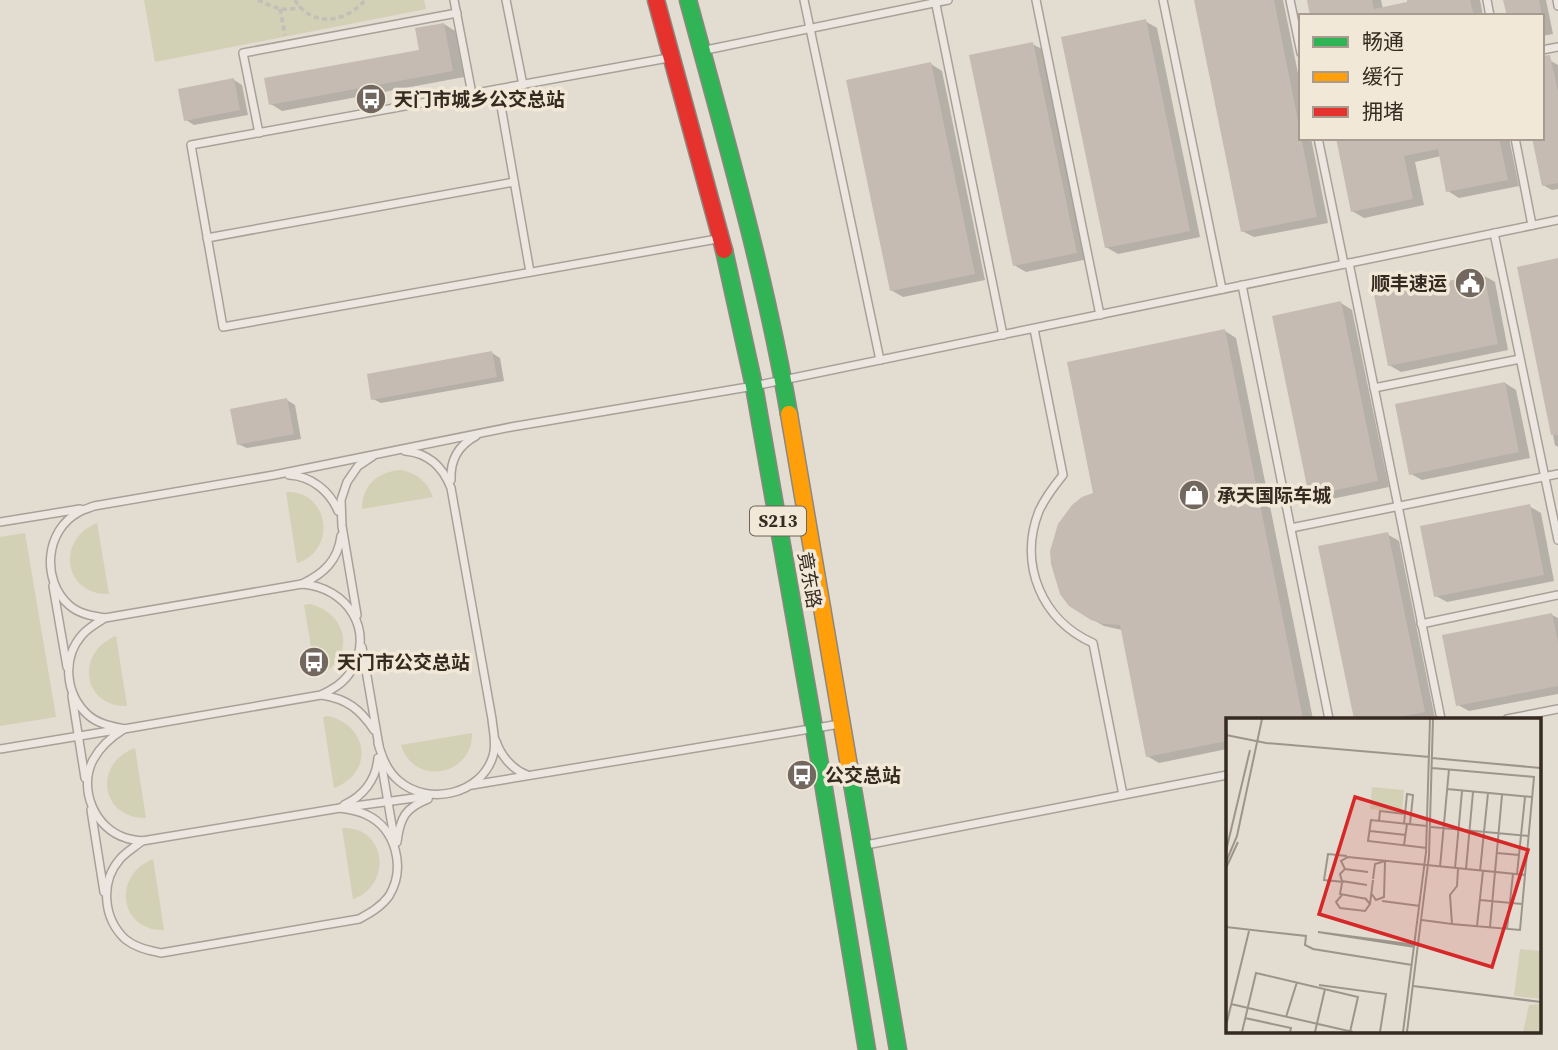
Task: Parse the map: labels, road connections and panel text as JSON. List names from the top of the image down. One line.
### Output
{"streets":{"main road":["S213","竟东路"]},"places":{"bus stop":["天门市城乡公交总站","天门市公交总站","公交总站"],"public building":["顺丰速运"],"shop":["承天国际车城"]},"legend":["畅通","缓行","拥堵"]}
